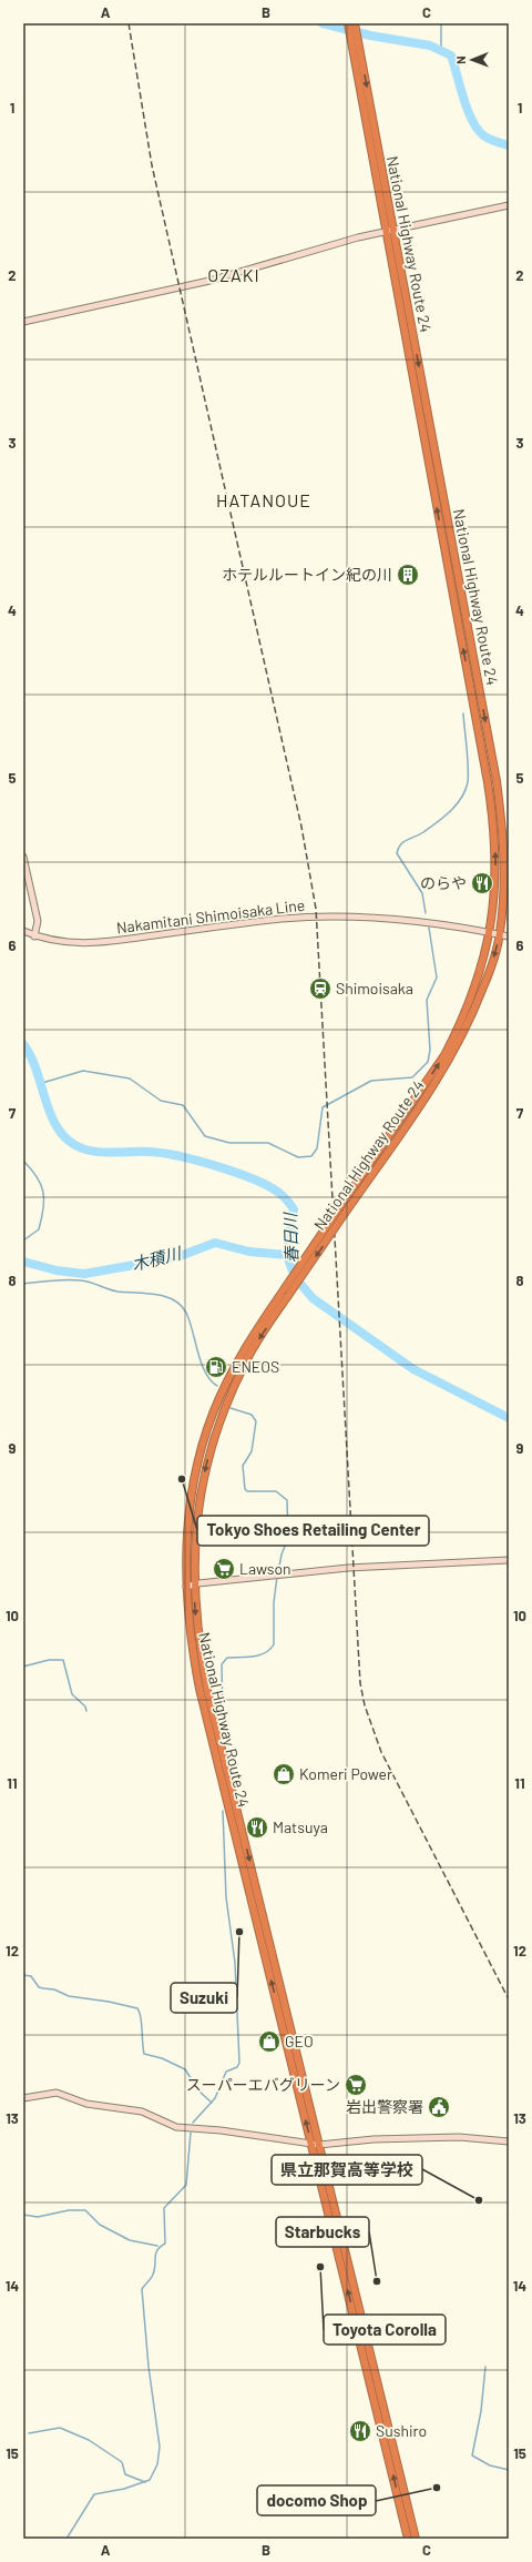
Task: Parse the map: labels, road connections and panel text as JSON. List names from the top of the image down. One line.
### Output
{"streets":{"highway":["National Highway Route 24"],"main road":["Nakamitani Shimoisaka Line"]},"crossings":[["National Highway Route 24","Nakamitani Shimoisaka Line"]],"districts":["OZAKI","HATANOUE"],"water":["春日川","木積川"],"places":{"building":["ホテルルートイン紀の川"],"restaurant":["のらや","Matsuya","Sushiro"],"station":["Shimoisaka"],"fuel station":["ENEOS"],"other":["Tokyo Shoes Retailing Center","Suzuki","県立那賀高等学校","Toyota Corolla","Starbucks","docomo Shop"],"supermarket":["Lawson","スーパーエバグリーン"],"shop":["Komeri Power","GEO"],"public building":["岩出警察署"]},"north":"left","grid":{"columns":["A","B","C"],"rows":["1","2","3","4","5","6","7","8","9","10","11","12","13","14","15"]}}
